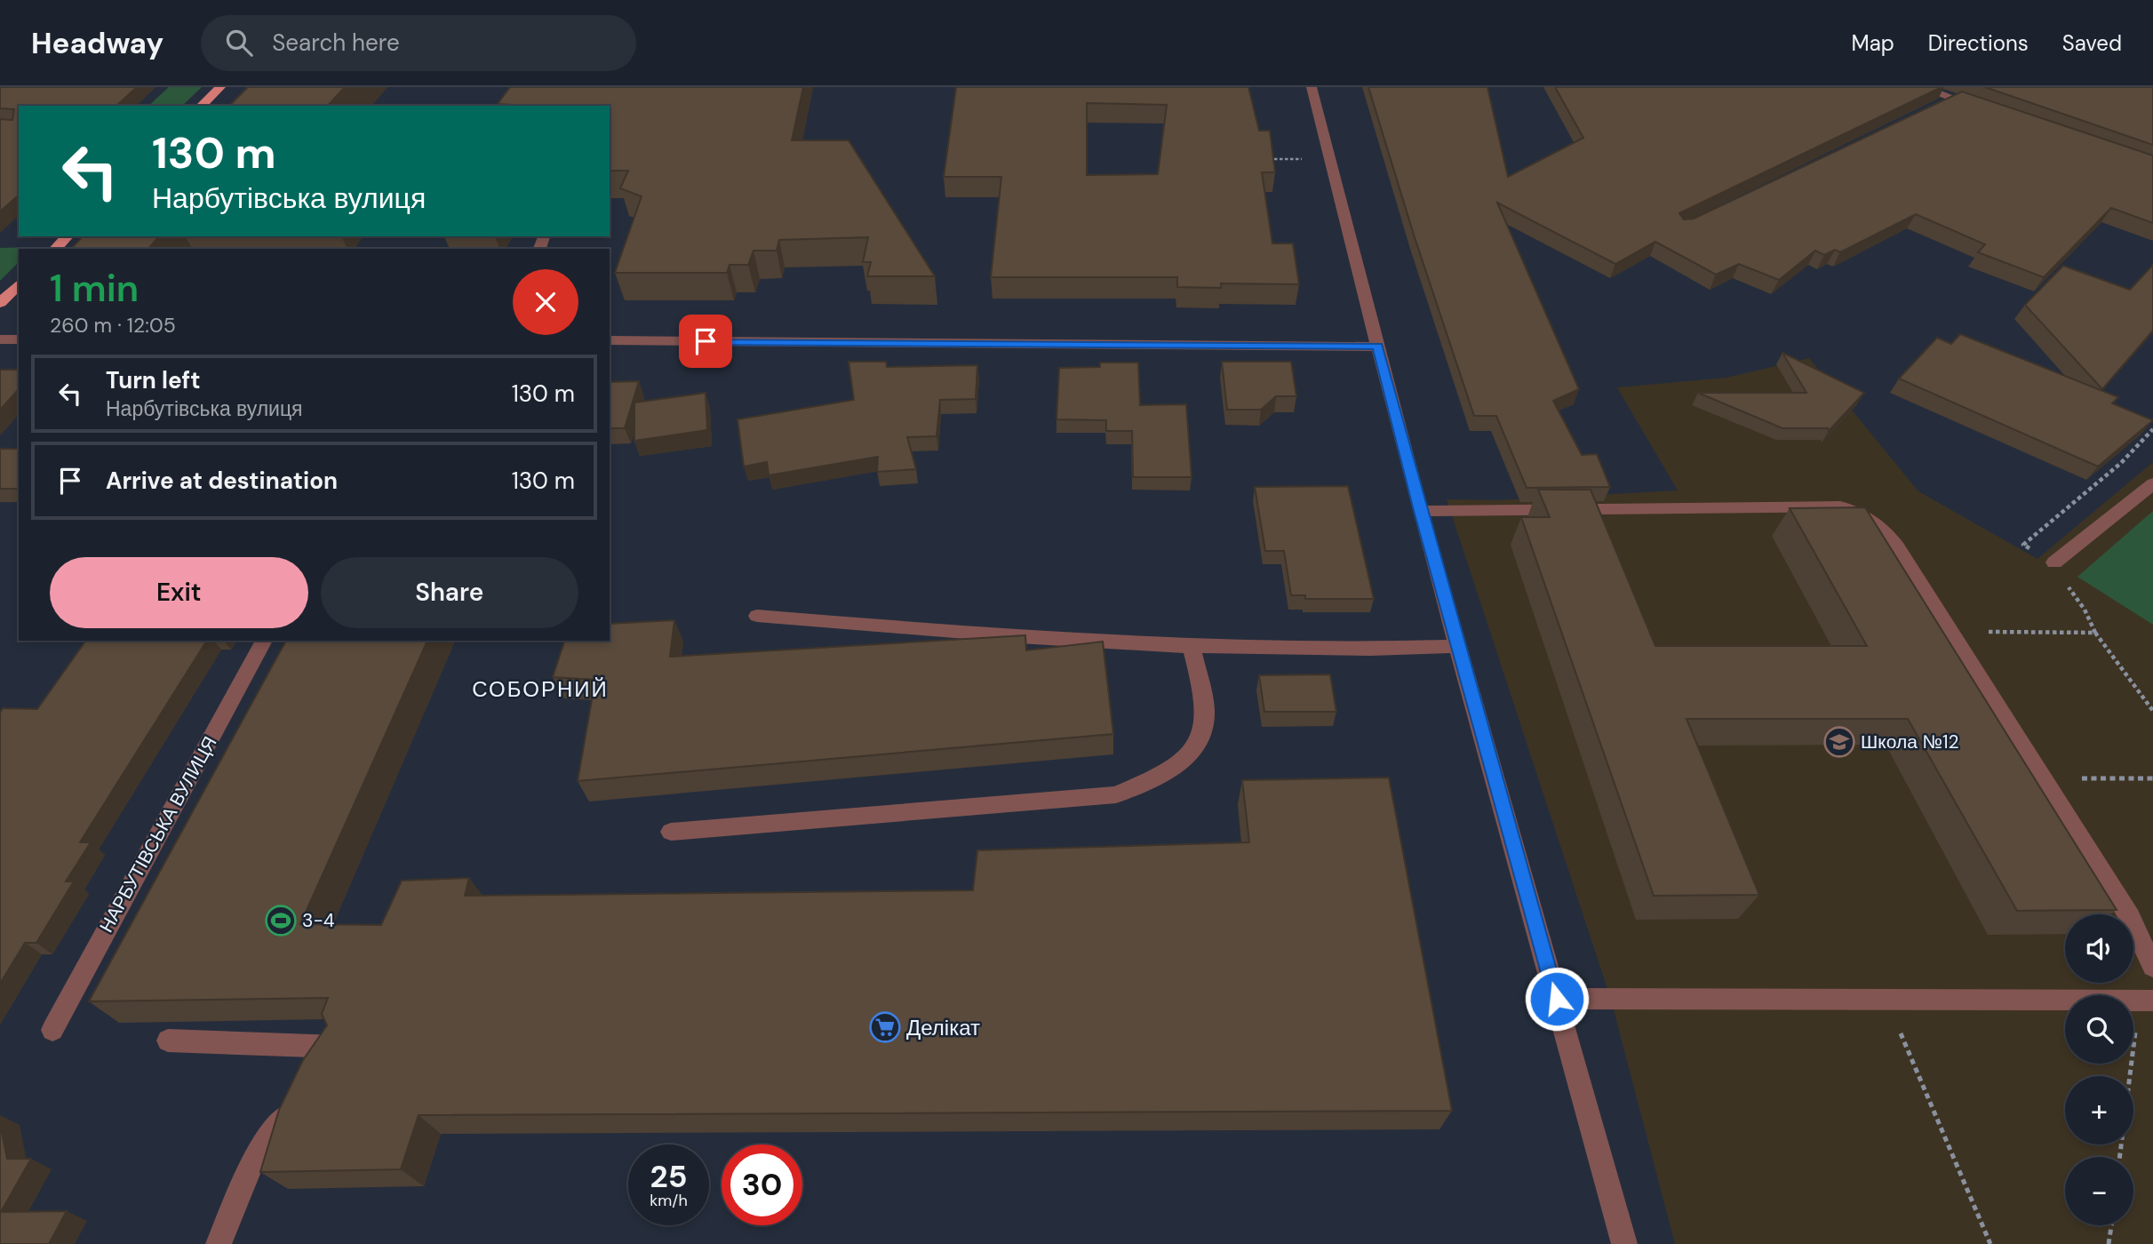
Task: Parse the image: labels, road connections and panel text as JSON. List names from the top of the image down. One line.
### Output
{"streets":{"street":["НАРБУТІВСЬКА ВУЛИЦЯ"]},"districts":["СОБОРНИЙ"],"places":{"school or university":["Школа №12"],"sports":["3-4"],"supermarket":["Делікат"]},"page":{"header":"Headway","search":"Search here","nav":["Map","Directions","Saved"],"turn":["130 m","Нарбутівська вулиця"],"heading":["1 min","260 m · 12:05"],"list":[{"name":"Turn left","note":"Нарбутівська вулиця","value":"130 m"},{"name":"Arrive at destination","value":"130 m"}],"buttons":["Exit","Share"],"map_buttons":["+","−"],"speed":"25 km/h","limit":"30"}}
